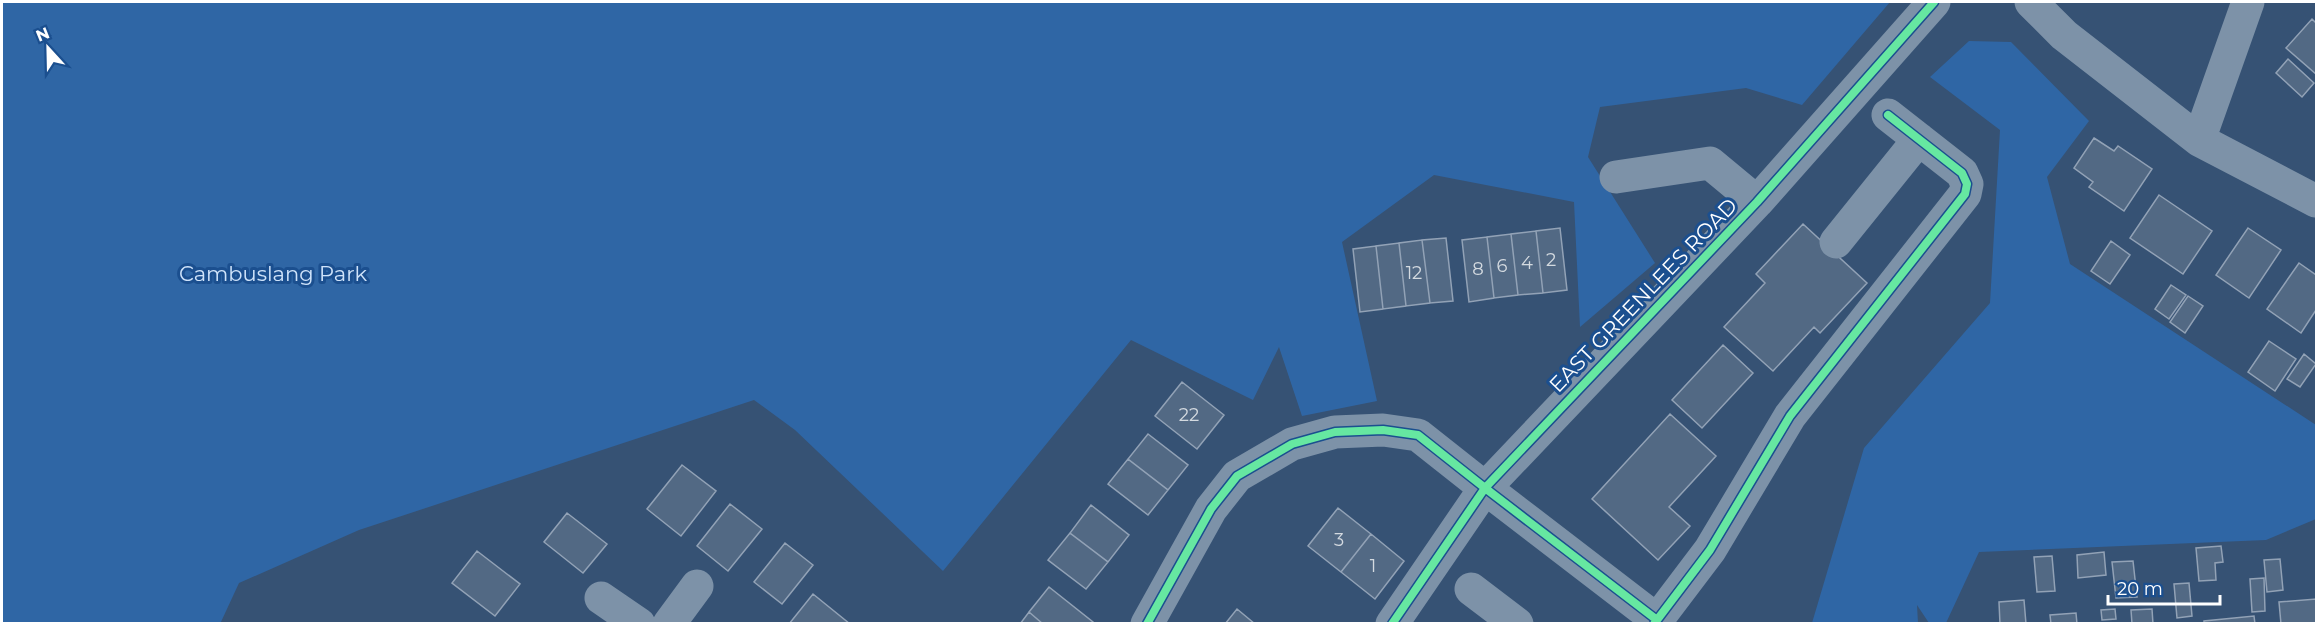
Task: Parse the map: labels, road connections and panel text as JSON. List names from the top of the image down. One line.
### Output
{"streets":{"street":["EAST GREENLEES ROAD"]},"parks":["Cambuslang Park"],"house_numbers":["2","4","6","8","12","22","3","1"],"scale_bar":"20 m","north":"top"}
